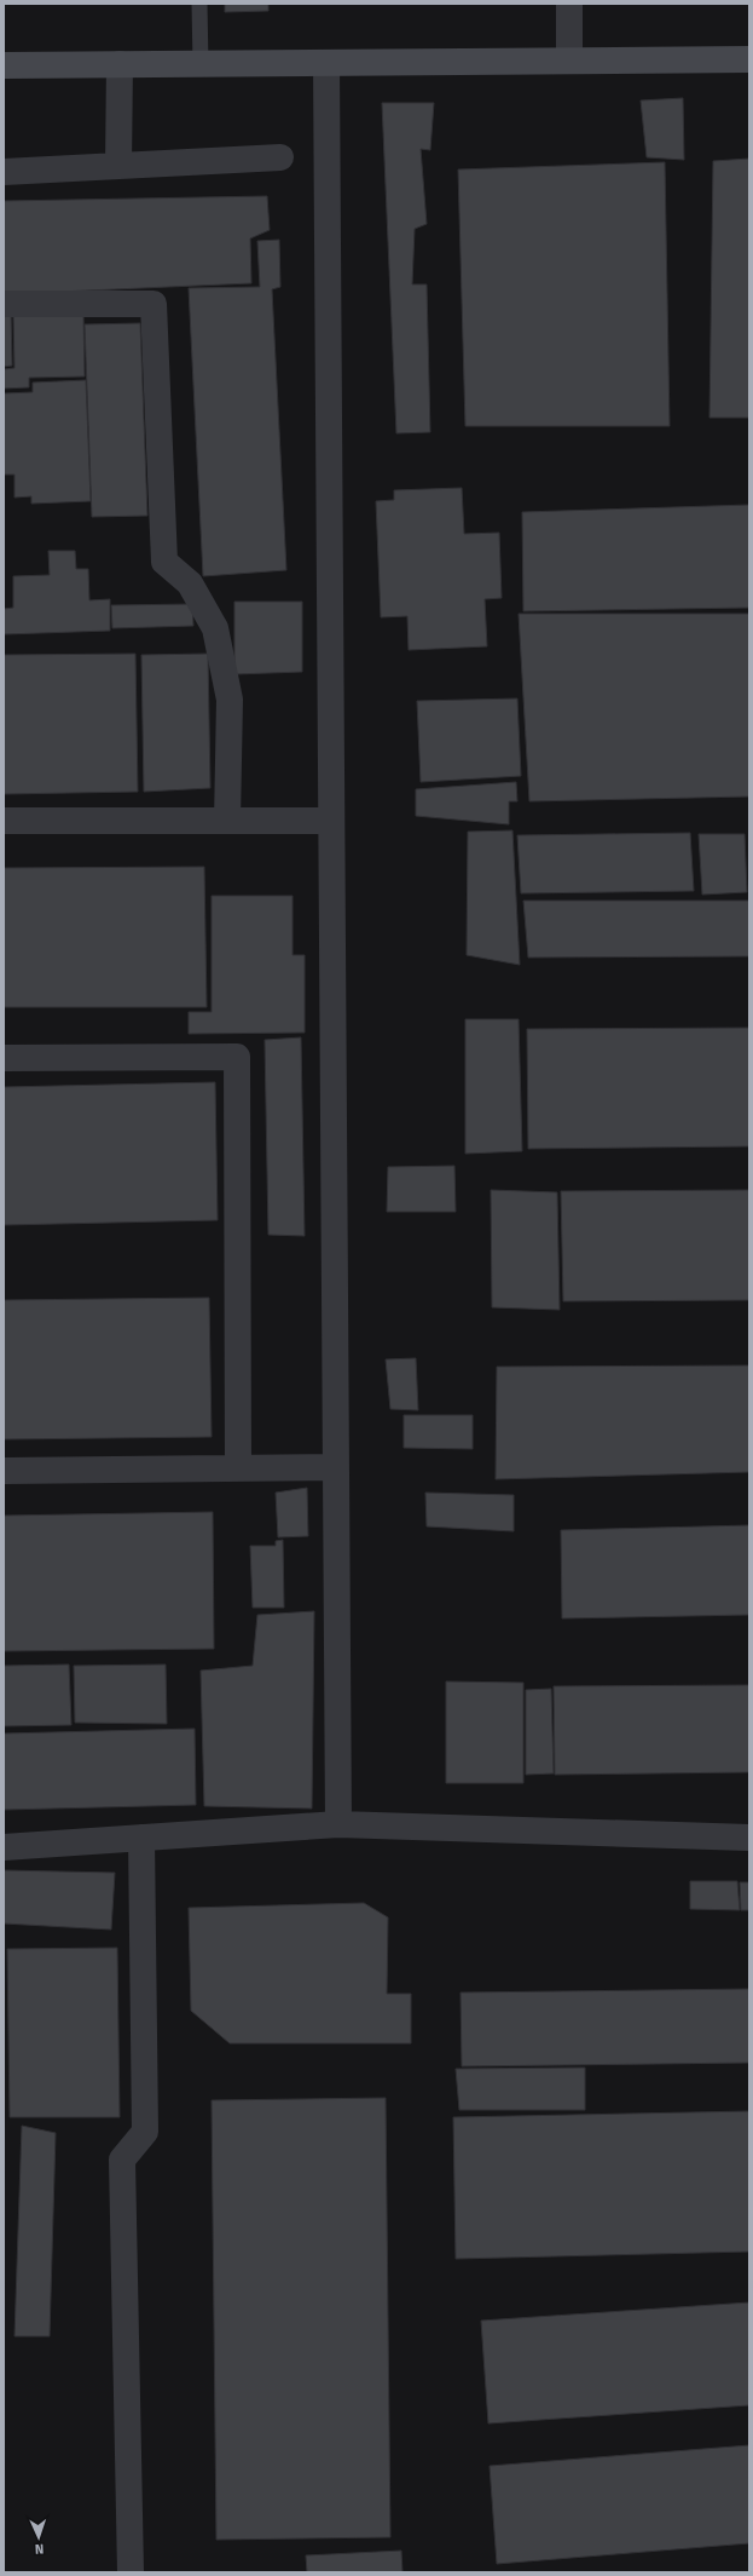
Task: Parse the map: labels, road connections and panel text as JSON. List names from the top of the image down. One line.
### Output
{"north":"bottom"}
